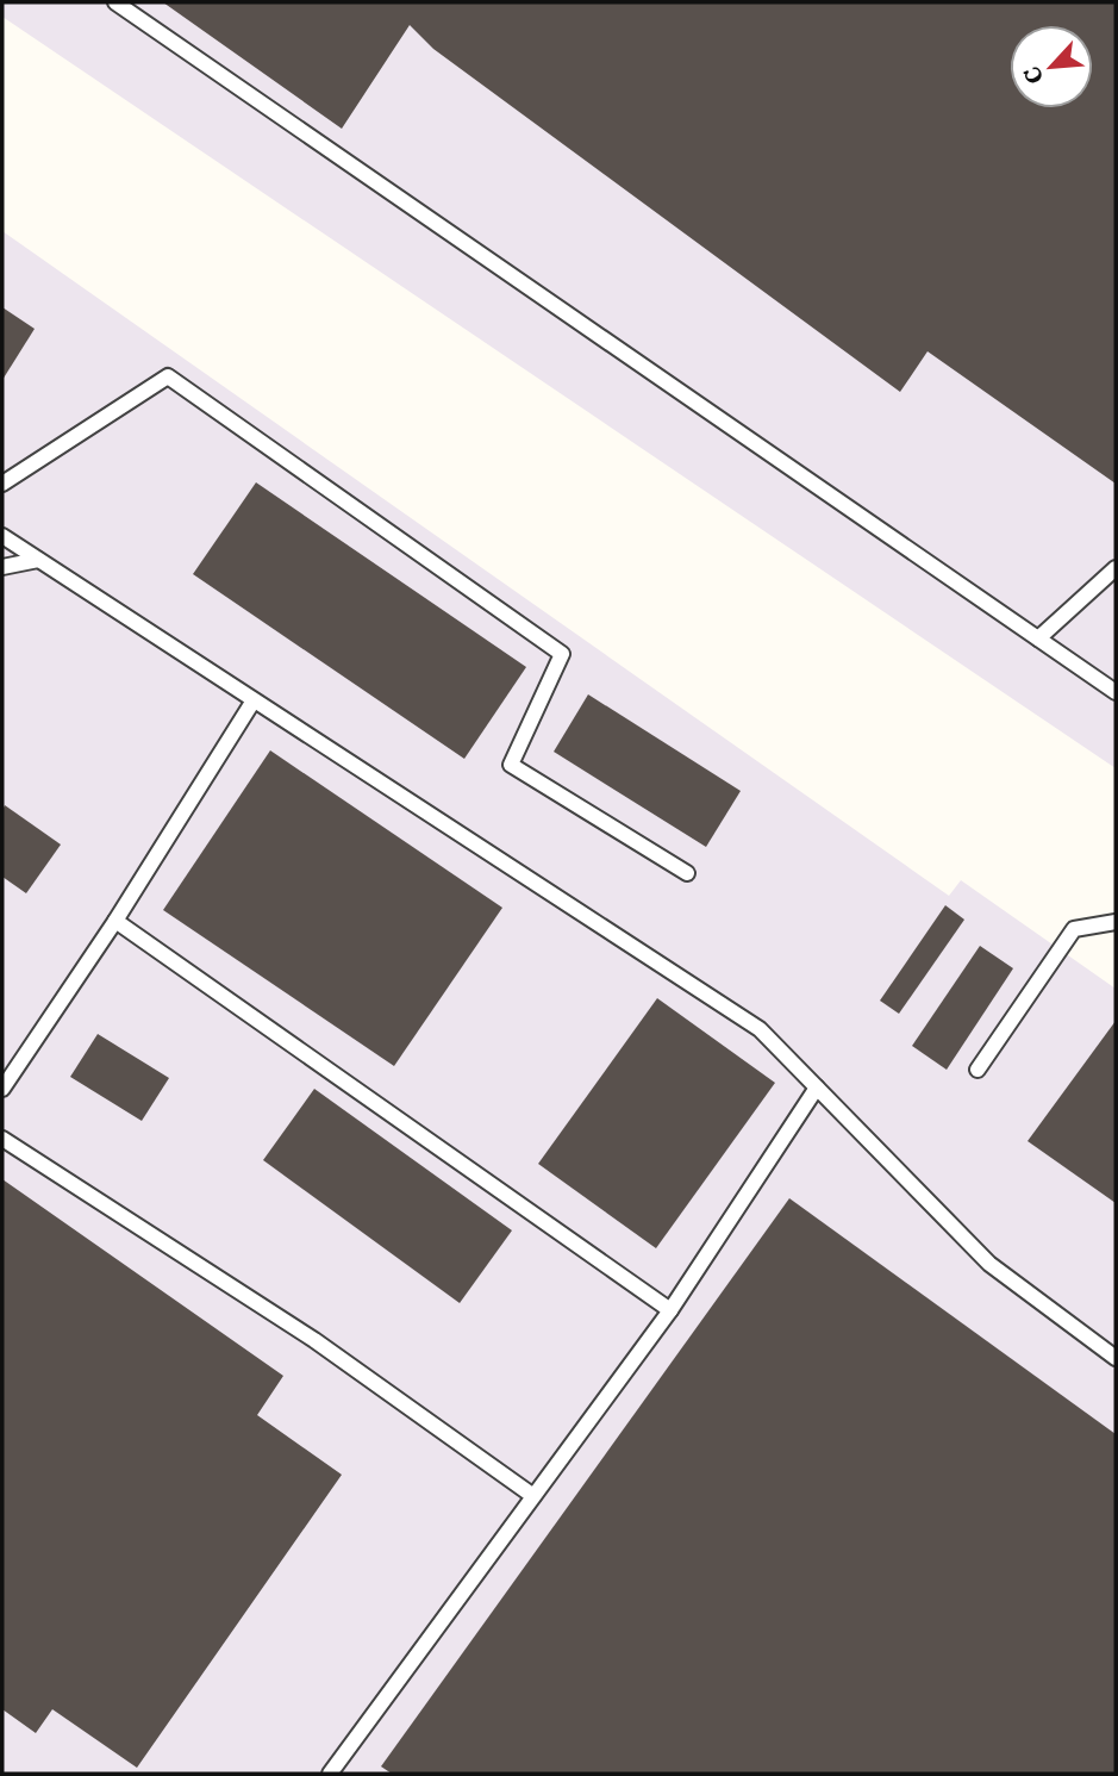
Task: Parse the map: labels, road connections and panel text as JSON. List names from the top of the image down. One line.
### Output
{"north":"bottom left"}
